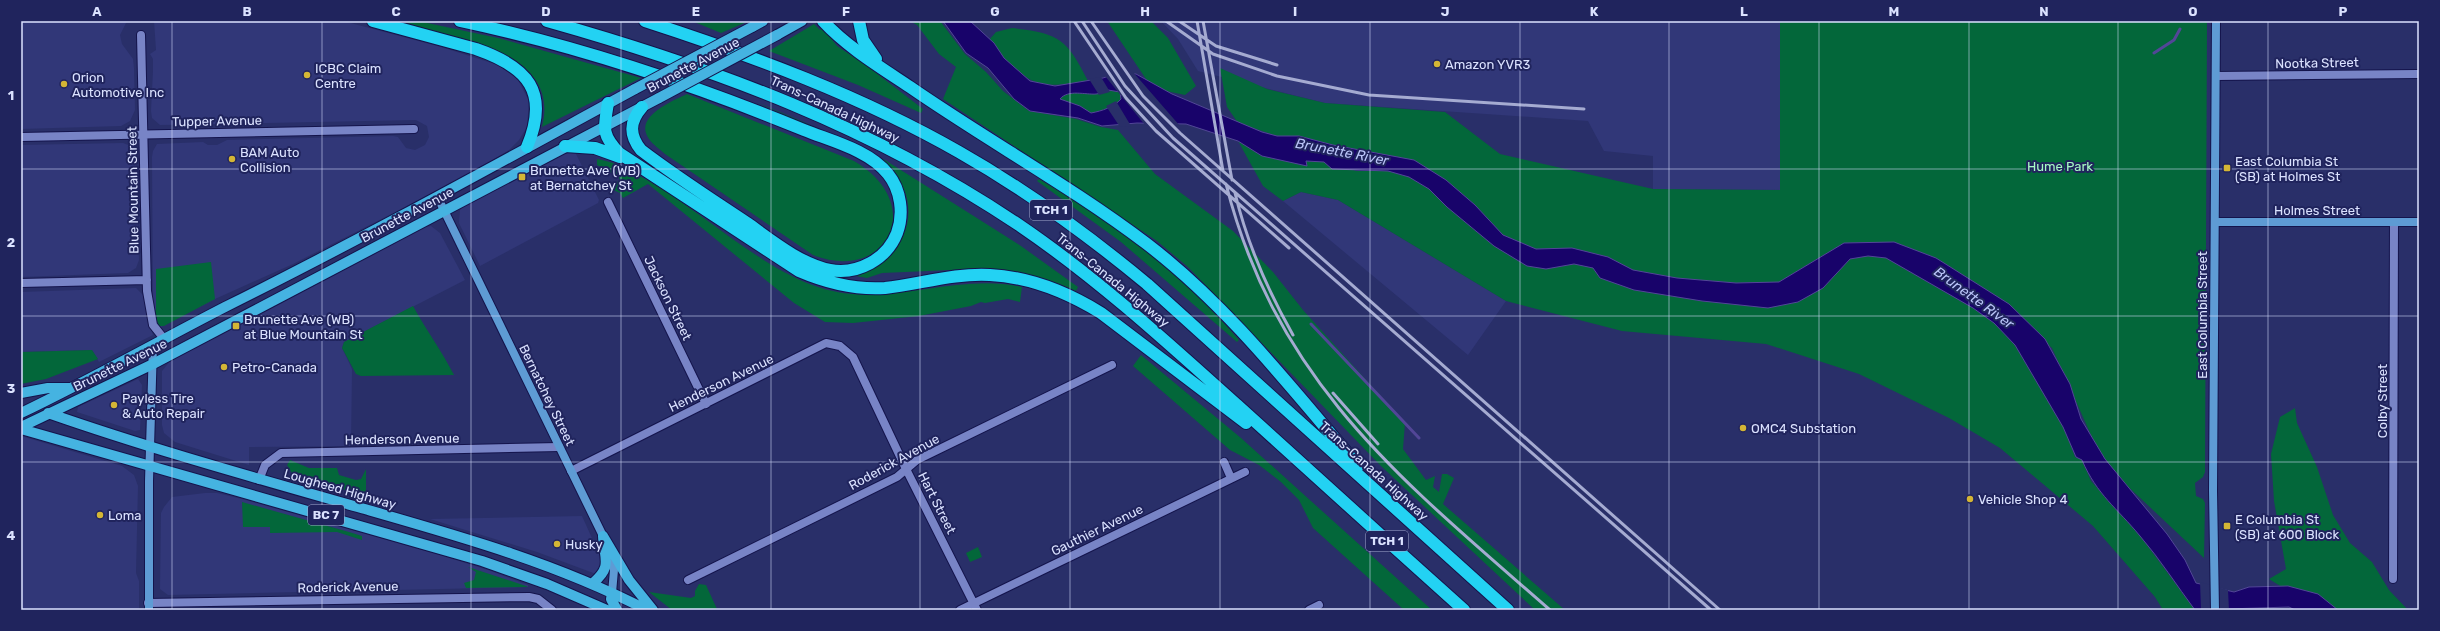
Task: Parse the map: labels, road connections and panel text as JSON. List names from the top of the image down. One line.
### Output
{"streets":{"highway":["Trans-Canada Highway","TCH 1"],"main road":["Brunette Avenue","Holmes Street","East Columbia Street","Bernatchey Street","Lougheed Highway","BC 7"],"street":["Nootka Street","Tupper Avenue","Blue Mountain Street","Jackson Street","Henderson Avenue","Colby Street","Roderick Avenue","Hart Street","Gauthier Avenue"]},"crossings":[["Nootka Street","East Columbia Street"],["Brunette Avenue","Blue Mountain Street"],["Brunette Avenue","Bernatchey Street"],["Brunette Avenue","Lougheed Highway"],["Brunette Avenue","BC 7"],["Tupper Avenue","Blue Mountain Street"],["Holmes Street","East Columbia Street"],["Holmes Street","Colby Street"],["Jackson Street","Henderson Avenue"],["Henderson Avenue","Bernatchey Street"],["Henderson Avenue","Lougheed Highway"],["Henderson Avenue","Hart Street"],["Bernatchey Street","Lougheed Highway"],["Roderick Avenue","Hart Street"],["Hart Street","Gauthier Avenue"]],"water":["Brunette River"],"parks":["Hume Park"],"places":{"other":["Amazon YVR3","ICBC Claim Centre","Orion Automotive Inc","BAM Auto Collision","Petro-Canada","Payless Tire & Auto Repair","OMC4 Substation","Vehicle Shop 4","Loma","Husky"],"transit":["East Columbia St (SB) at Holmes St","Brunette Ave (WB) at Bernatchey St","Brunette Ave (WB) at Blue Mountain St","E Columbia St (SB) at 600 Block"]},"grid":{"columns":["A","B","C","D","E","F","G","H","I","J","K","L","M","N","O","P"],"rows":["1","2","3","4"]}}
